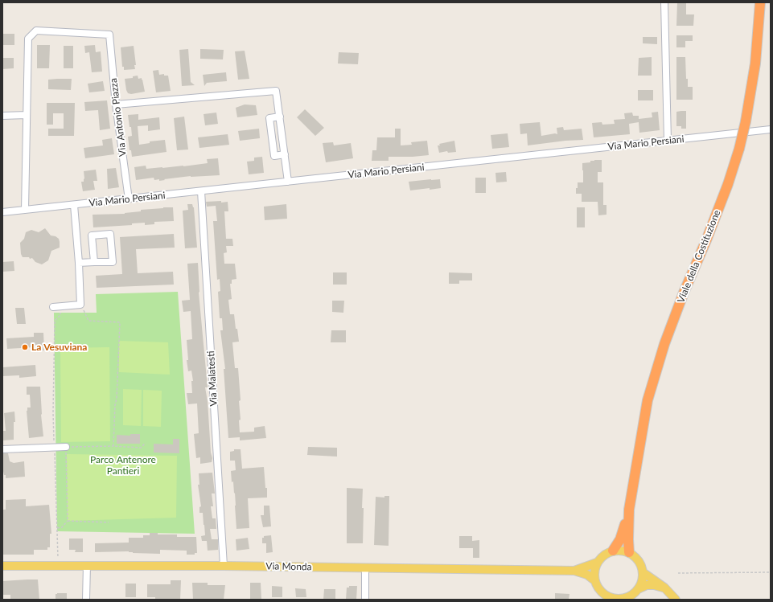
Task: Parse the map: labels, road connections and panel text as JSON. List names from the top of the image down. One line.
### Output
{"streets":{"highway":["Viale della Costituzione"],"main road":["Via Monda"],"street":["Via Antonio Piazza","Via Mario Persiani","Via Malatesti"]},"crossings":[["Via Antonio Piazza","Via Mario Persiani"],["Via Mario Persiani","Via Malatesti"],["Viale della Costituzione","Via Monda"],["Via Malatesti","Via Monda"]],"parks":["Parco Antenore Pantieri"],"places":["La Vesuviana"]}
